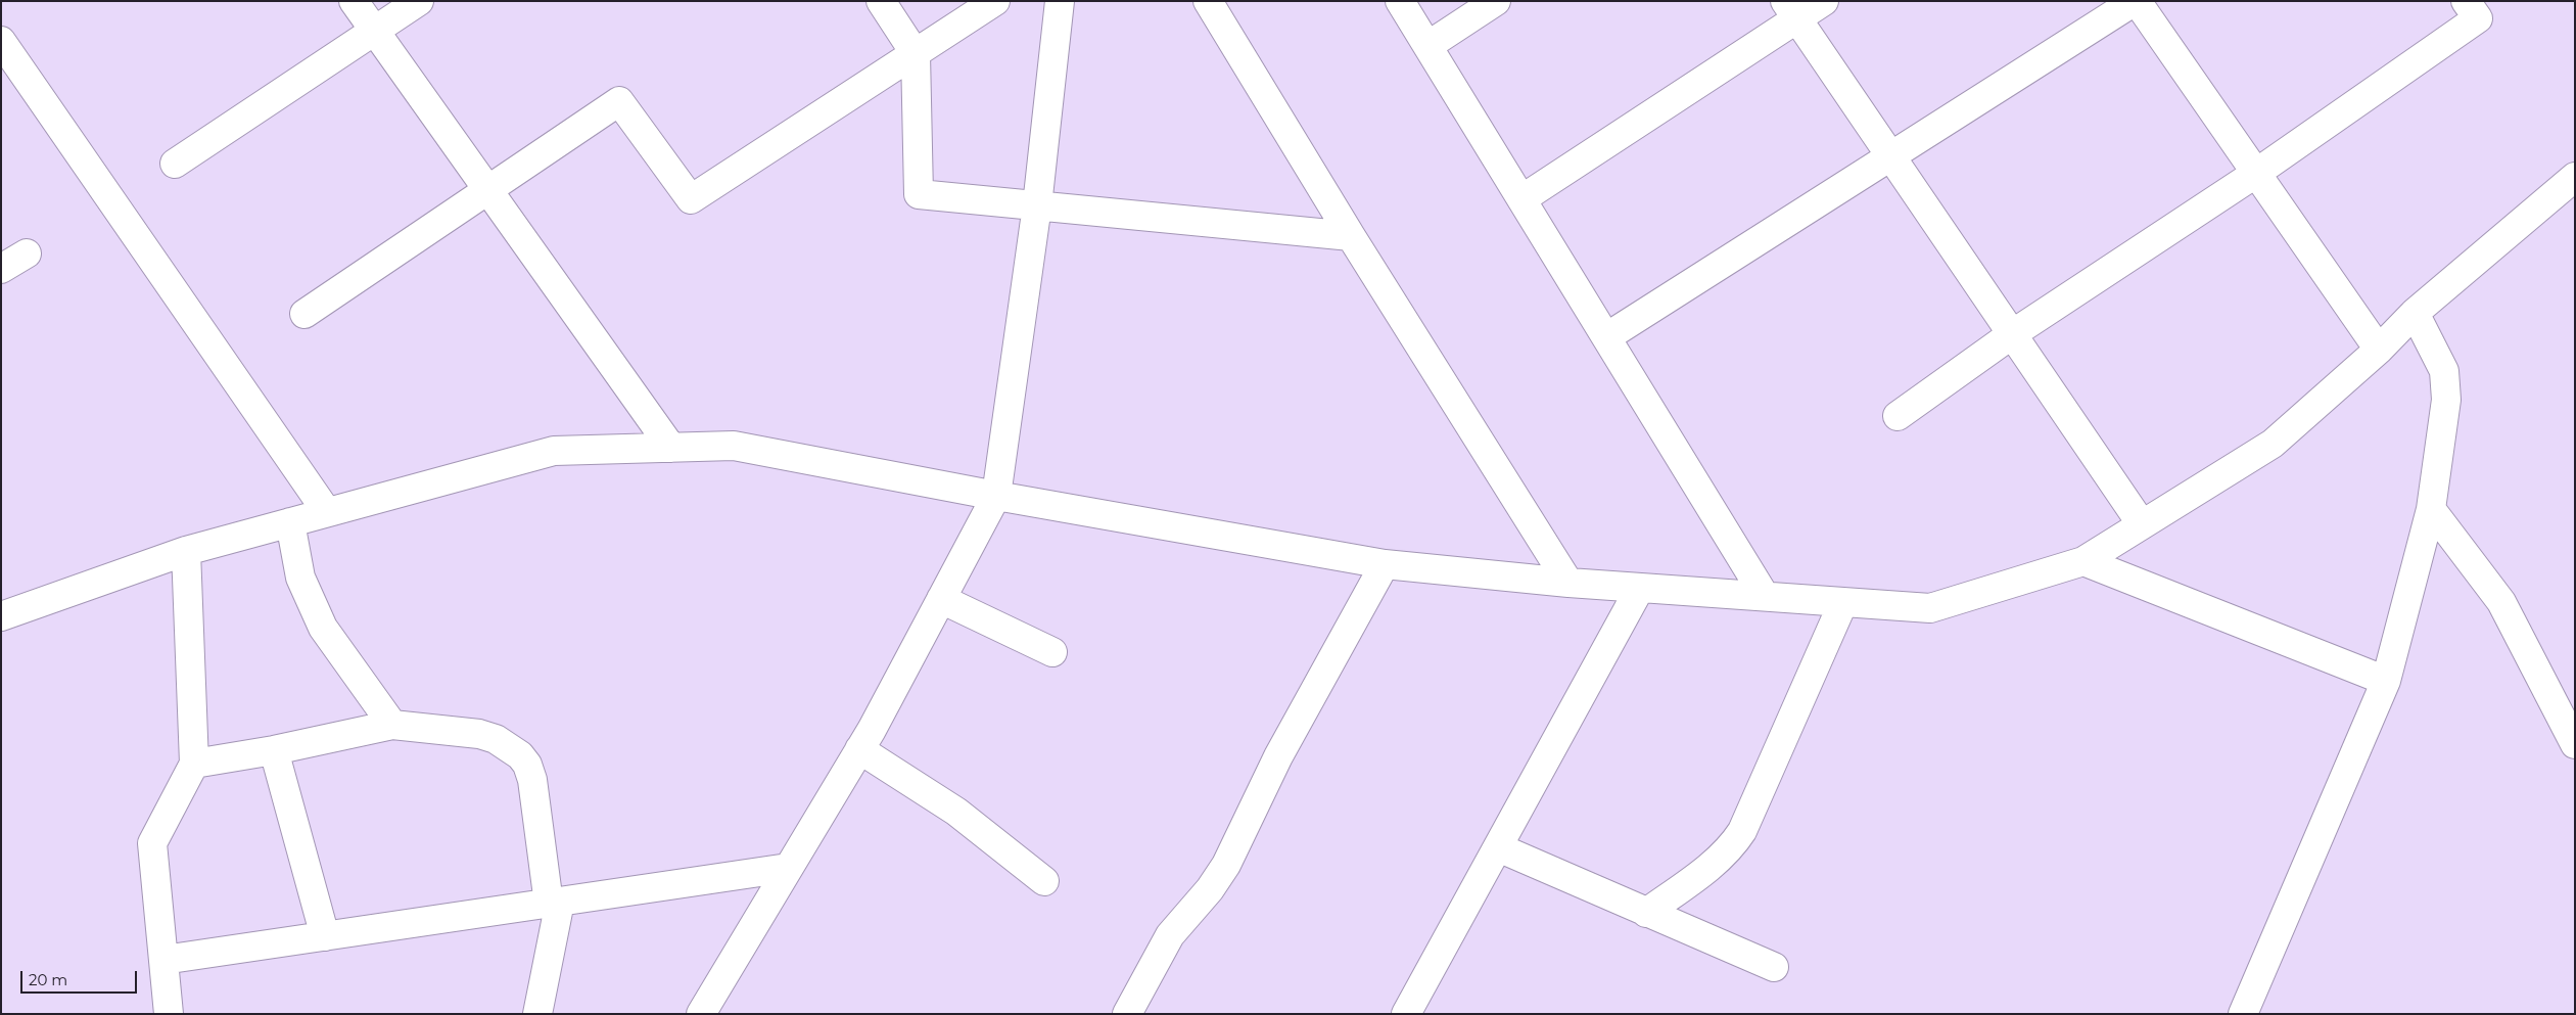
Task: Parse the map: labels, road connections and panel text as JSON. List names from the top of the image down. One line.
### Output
{"scale_bar":"20 m"}
